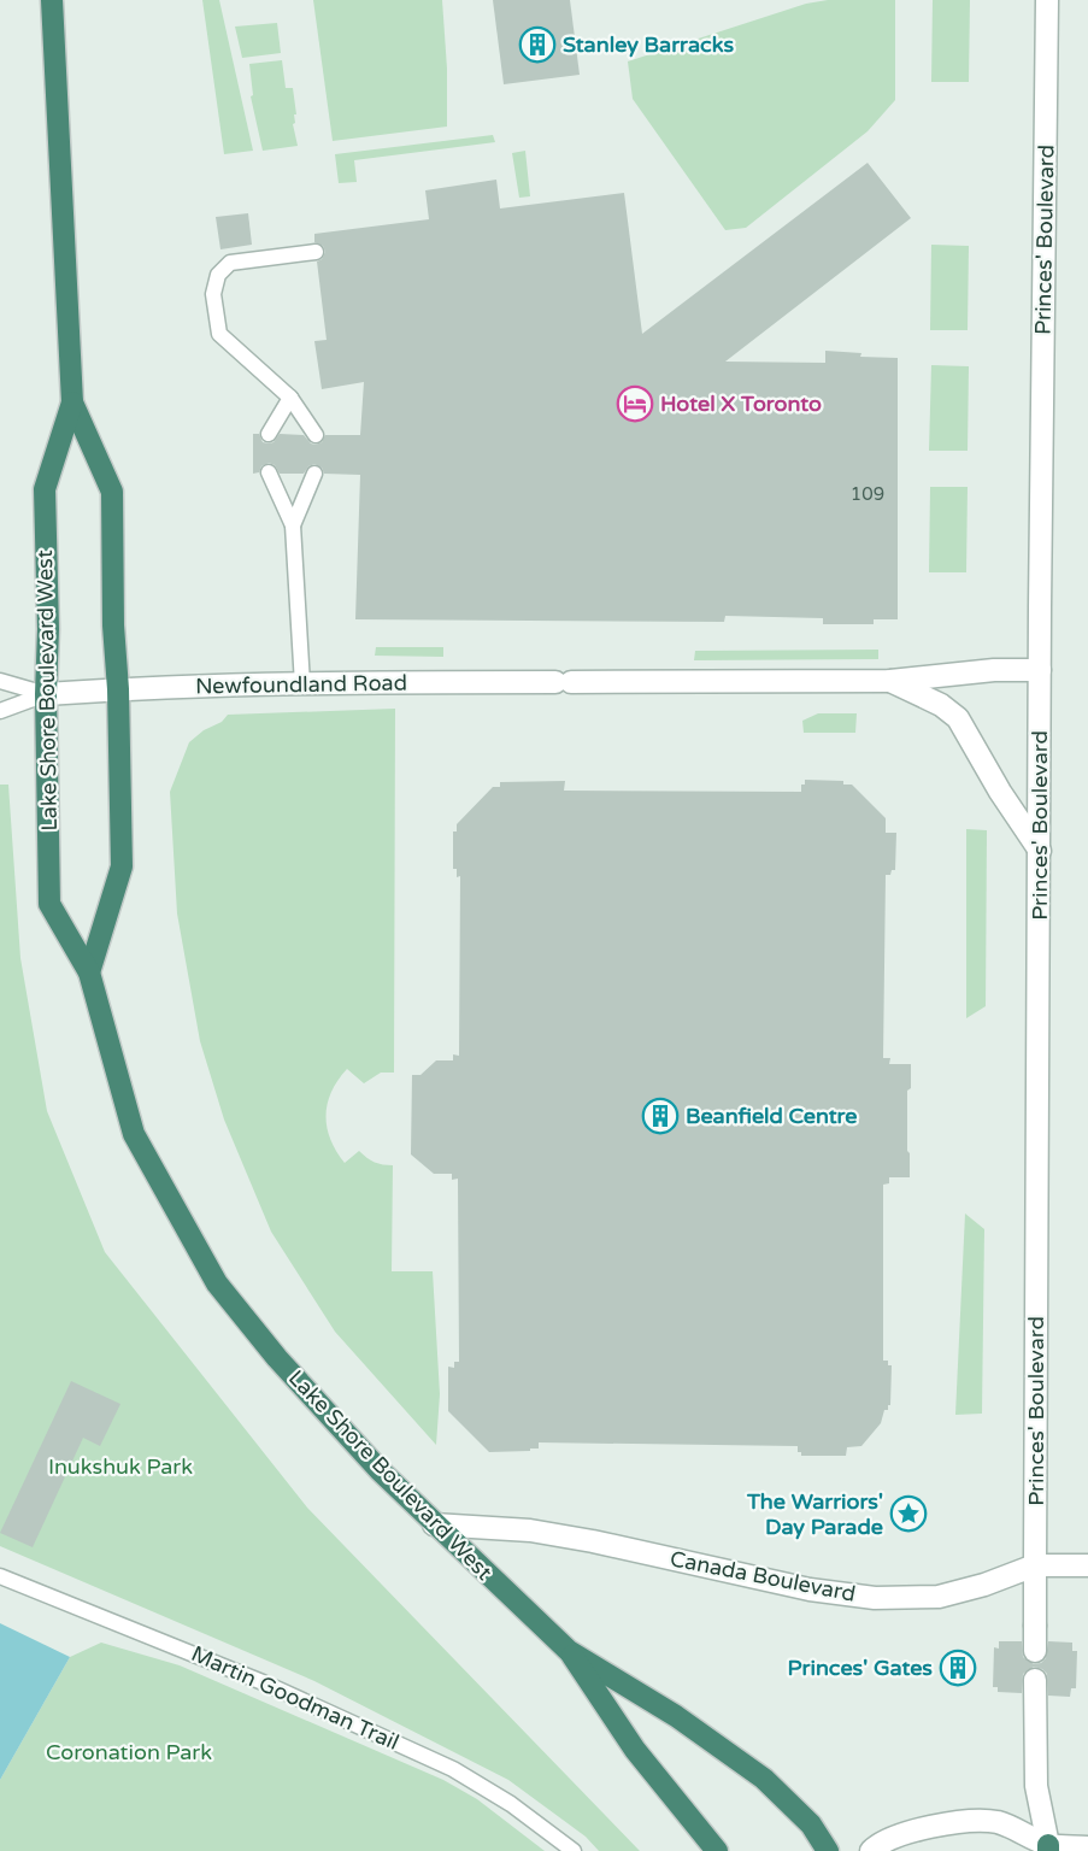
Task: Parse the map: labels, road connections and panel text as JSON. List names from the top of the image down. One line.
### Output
{"streets":{"highway":["Lake Shore Boulevard West"],"street":["Princes' Boulevard","Newfoundland Road","Canada Boulevard"],"lane":["Martin Goodman Trail"]},"crossings":[["Princes' Boulevard","Newfoundland Road"],["Princes' Boulevard","Canada Boulevard"],["Newfoundland Road","Lake Shore Boulevard West"],["Lake Shore Boulevard West","Canada Boulevard"]],"parks":["Inukshuk Park","Coronation Park"],"places":{"building":["Stanley Barracks","Beanfield Centre","Princes' Gates"],"hotel":["Hotel X Toronto"],"place":["The Warriors' Day Parade"]},"house_numbers":["109"]}
